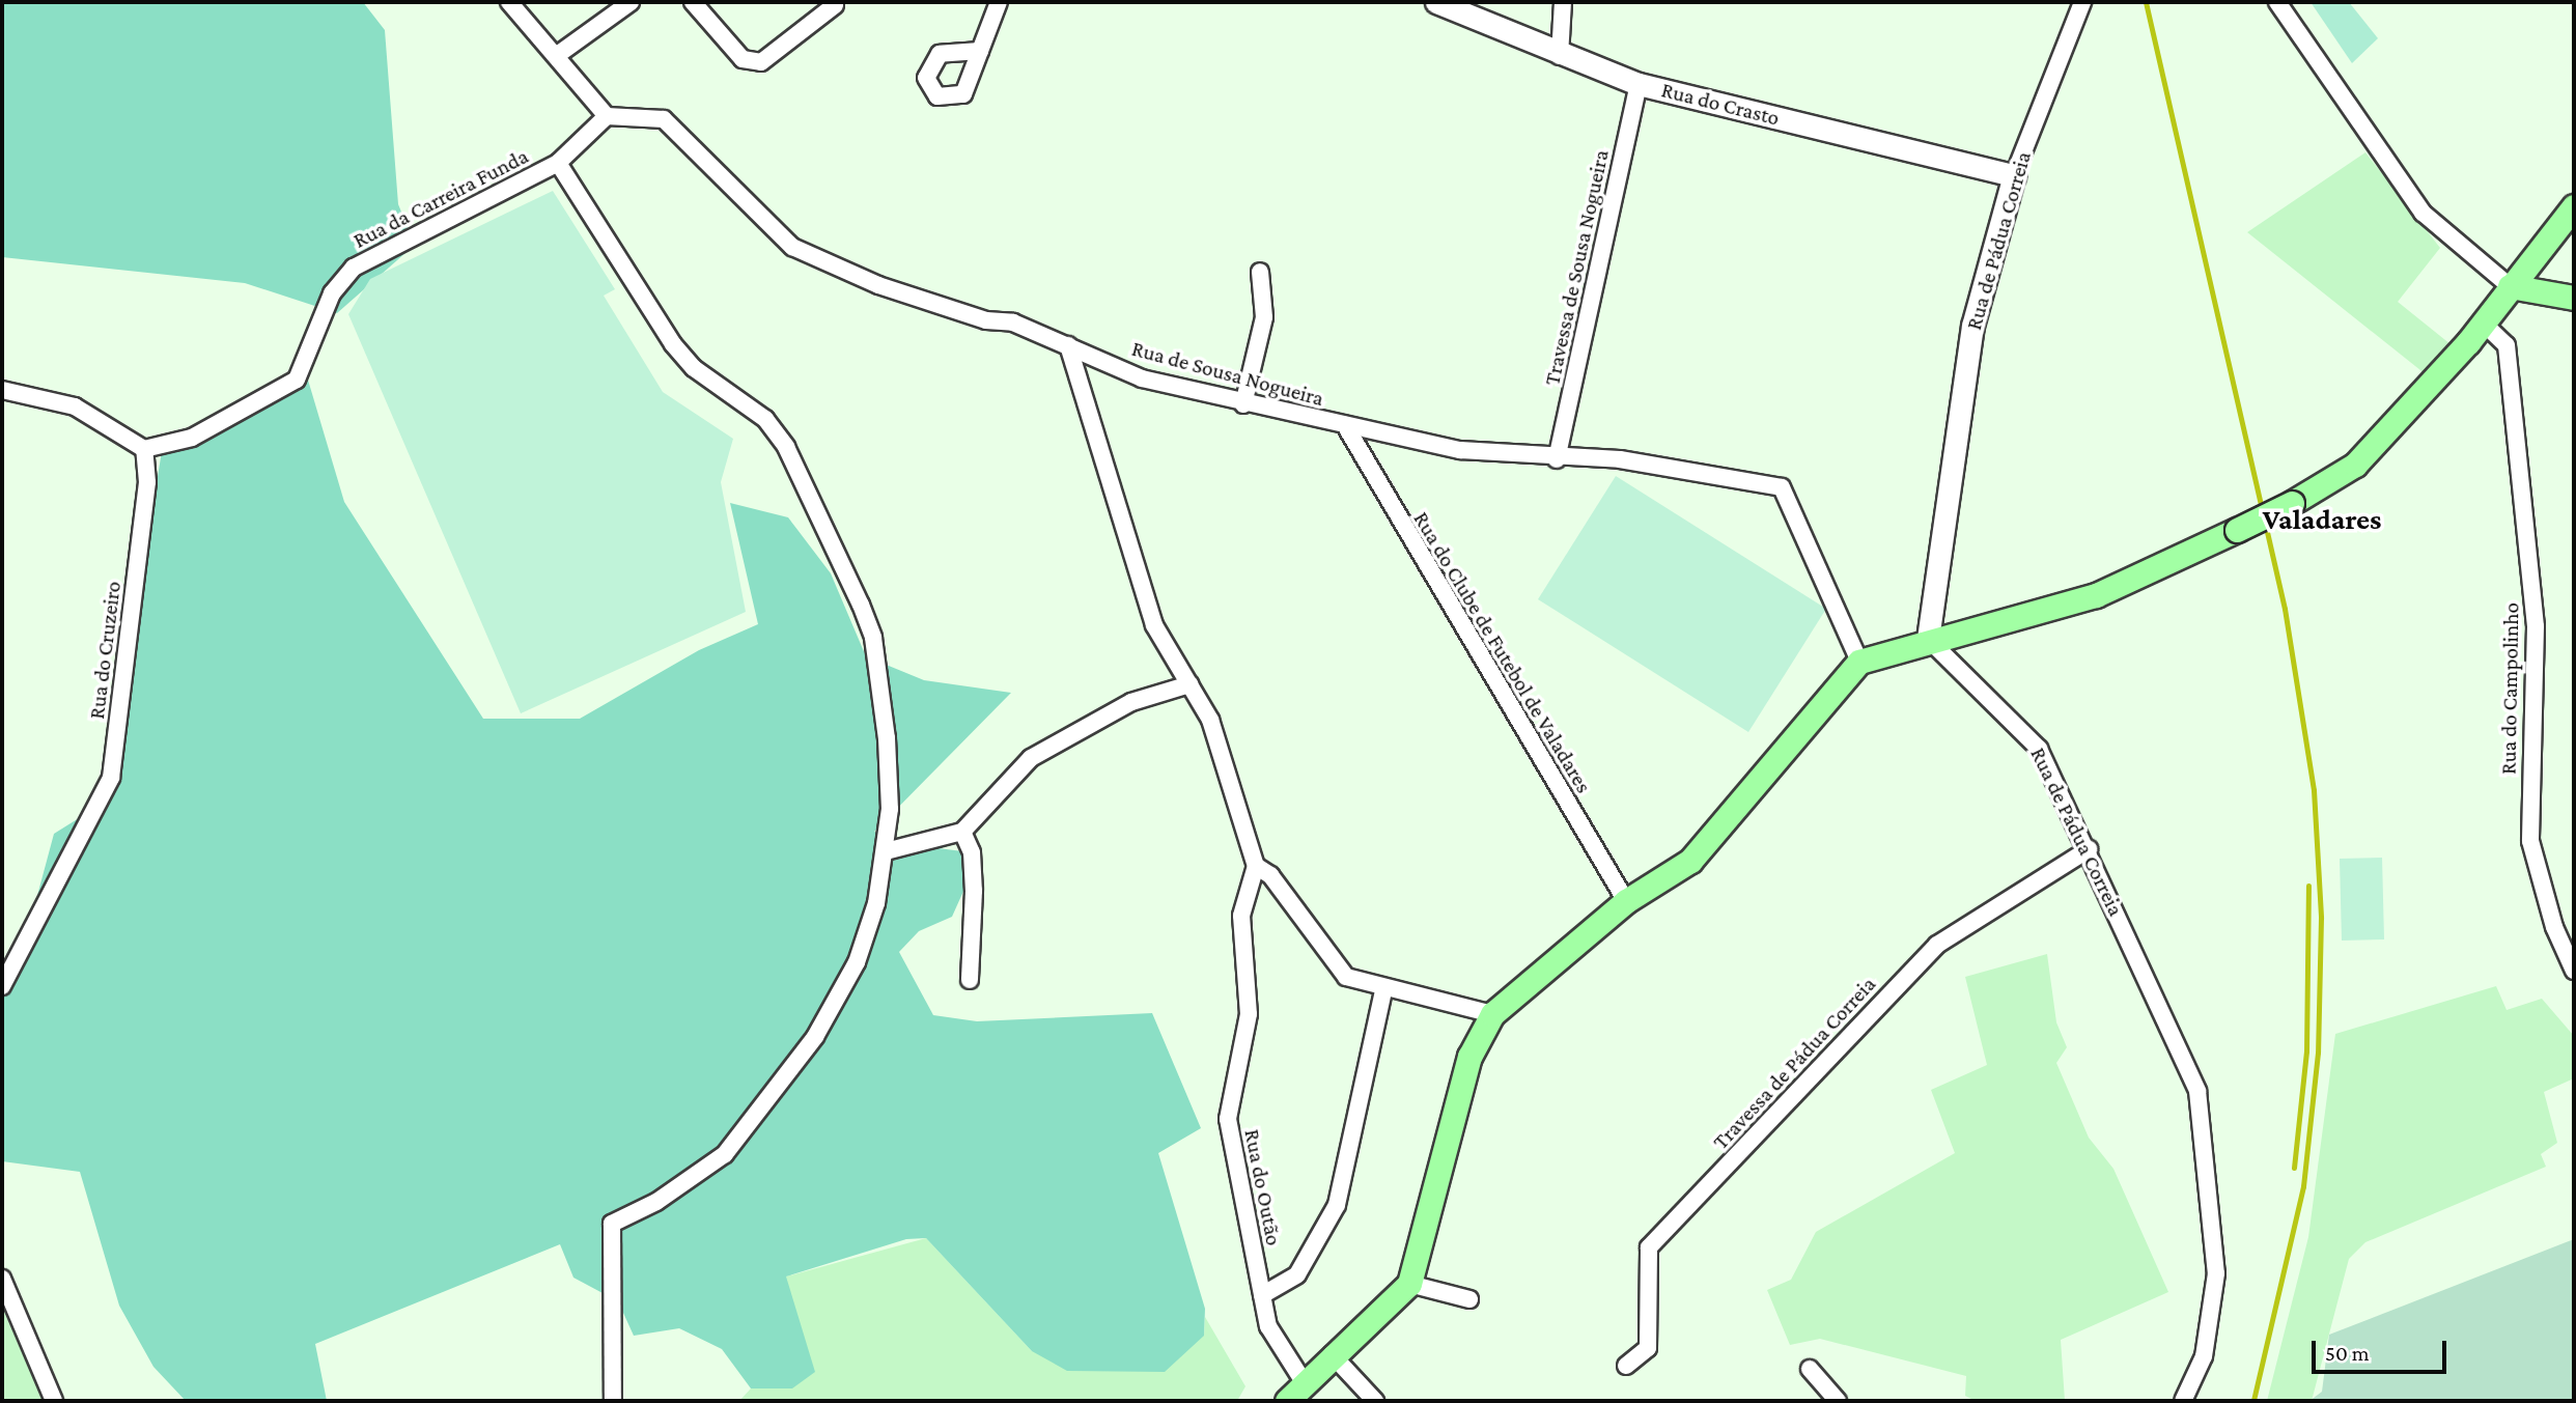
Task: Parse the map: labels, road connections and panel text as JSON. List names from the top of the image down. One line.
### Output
{"streets":{"street":["Rua do Crasto","Rua da Carreira Funda","Rua de Pádua Correia","Travessa de Sousa Nogueira","Rua de Sousa Nogueira","Rua do Cruzeiro","Rua do Clube de Futebol de Valadares","Rua do Campolinho","Travessa de Pádua Correia","Rua do Outão"]},"crossings":[["Rua do Crasto","Rua de Pádua Correia"],["Rua do Crasto","Travessa de Sousa Nogueira"],["Rua da Carreira Funda","Rua de Sousa Nogueira"],["Rua da Carreira Funda","Rua do Cruzeiro"],["Rua de Pádua Correia","Travessa de Pádua Correia"],["Travessa de Sousa Nogueira","Rua de Sousa Nogueira"],["Rua de Sousa Nogueira","Rua do Clube de Futebol de Valadares"]],"districts":["Valadares"],"scale_bar":"50 m"}
